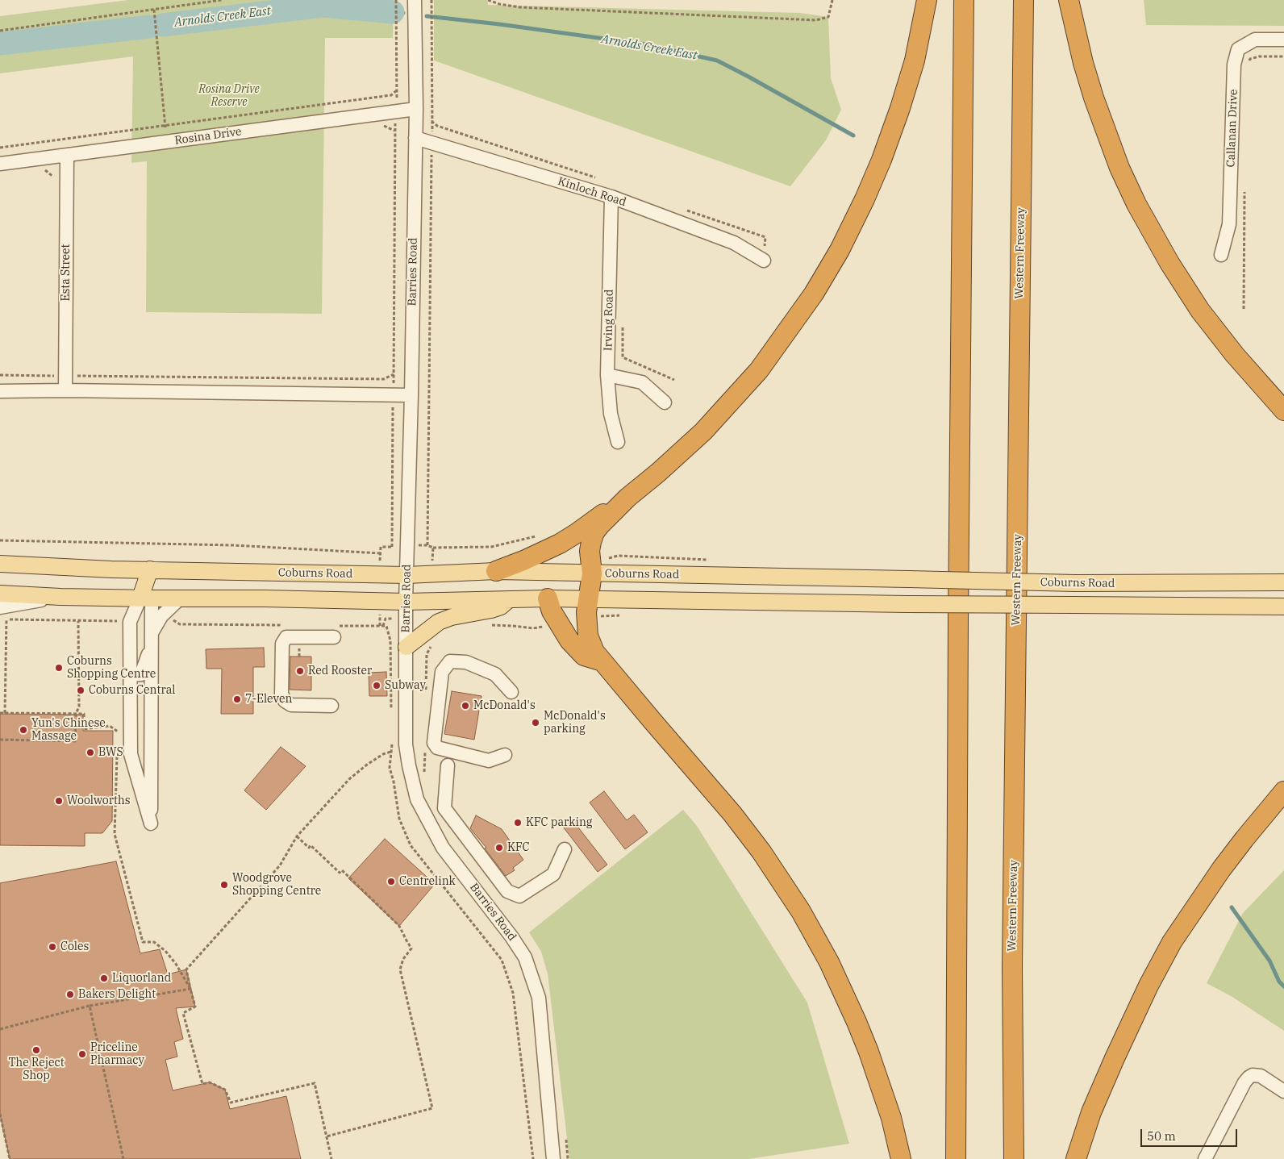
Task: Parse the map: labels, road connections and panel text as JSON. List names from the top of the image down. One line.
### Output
{"streets":{"highway":["Western Freeway"],"main road":["Coburns Road"],"street":["Callanan Drive","Rosina Drive","Kinloch Road","Barries Road","Esta Street","Irving Road"]},"crossings":[["Rosina Drive","Barries Road"],["Rosina Drive","Esta Street"],["Kinloch Road","Barries Road"],["Kinloch Road","Irving Road"],["Barries Road","Coburns Road"]],"water":["Arnolds Creek East"],"parks":["Rosina Drive Reserve"],"places":["Coburns Shopping Centre","Red Rooster","Subway","Coburns Central","7-Eleven","McDonald's","McDonald's parking","Yun's Chinese Massage","BWS","Woolworths","KFC parking","KFC","Centrelink","Woodgrove Shopping Centre","Coles","Liquorland","Bakers Delight","The Reject Shop","Priceline Pharmacy"],"scale_bar":"50 m"}
